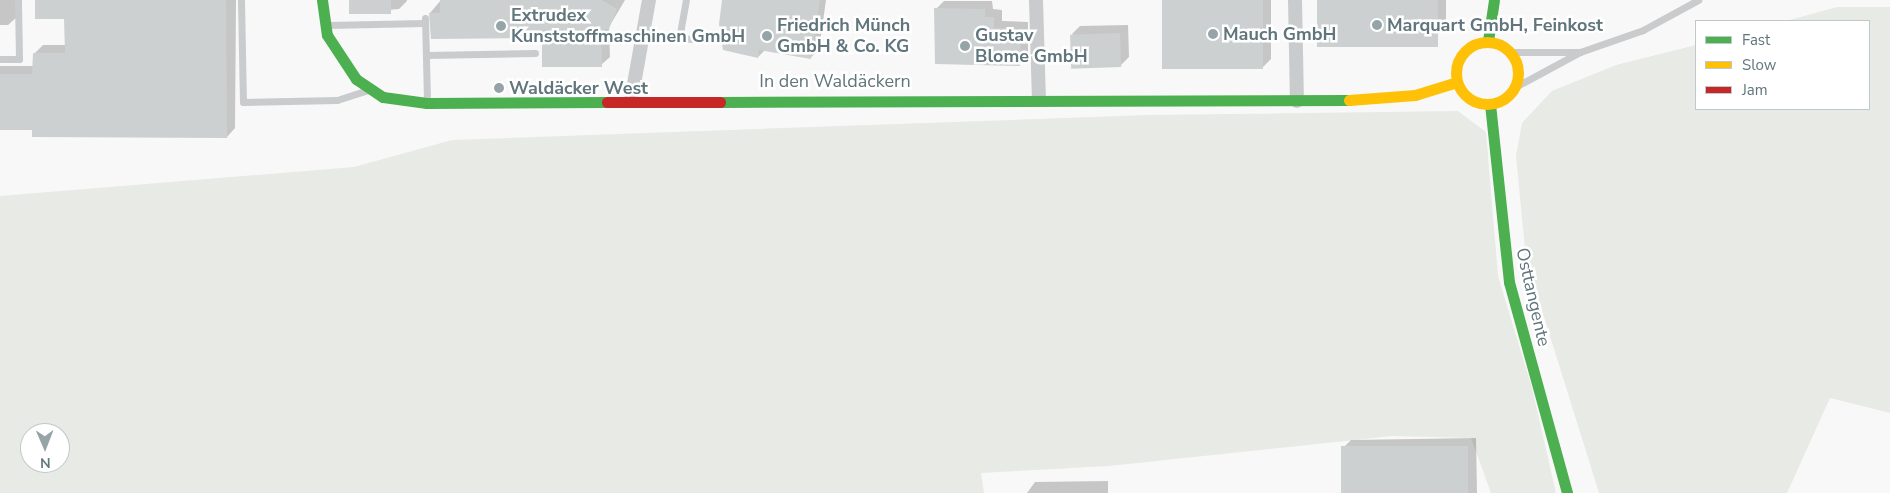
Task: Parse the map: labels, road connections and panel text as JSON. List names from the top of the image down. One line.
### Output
{"streets":{"street":["In den Waldäckern","Osttangente"]},"crossings":[["In den Waldäckern","Osttangente"]],"places":["Marquart GmbH, Feinkost","Extrudex Kunststoffmaschinen GmbH","Mauch GmbH","Friedrich Münch GmbH & Co. KG","Gustav Blome GmbH","Waldäcker West"],"legend":["Fast","Slow","Jam"],"north":"bottom"}
